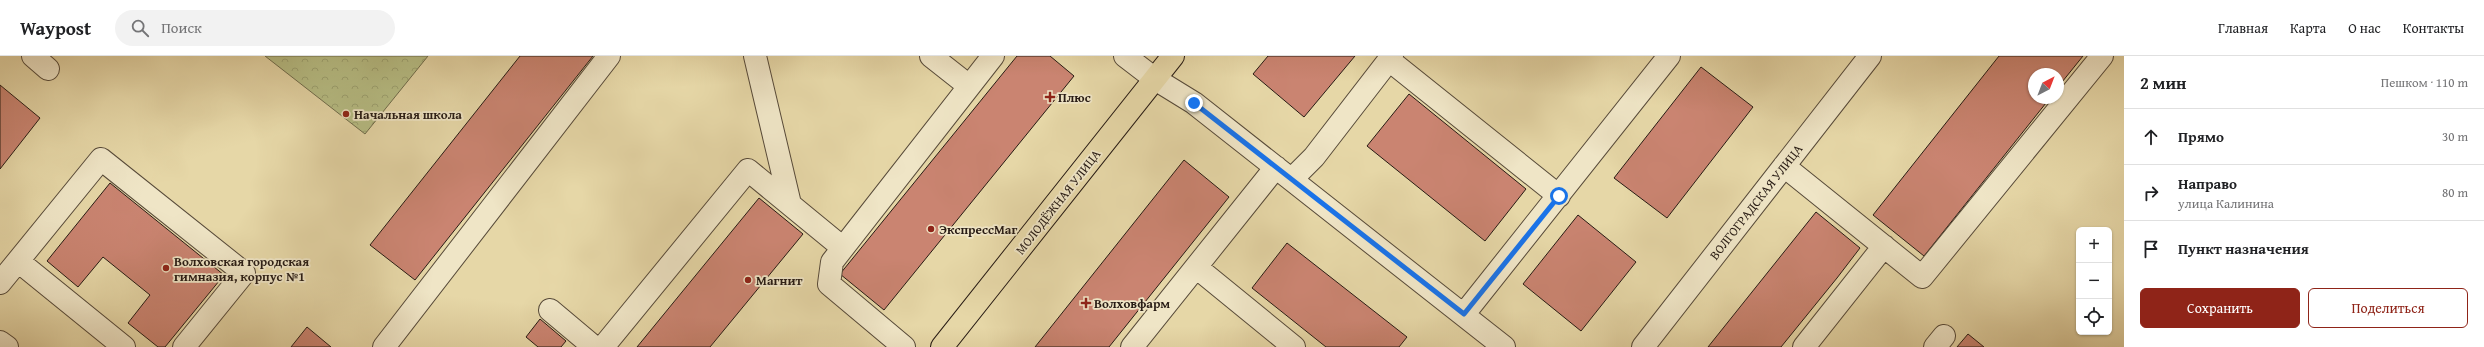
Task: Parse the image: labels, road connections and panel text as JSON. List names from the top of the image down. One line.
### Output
{"streets":{"main road":["МОЛОДЁЖНАЯ УЛИЦА"],"street":["ВОЛГОГРАДСКАЯ УЛИЦА"]},"places":{"health":["Плюс","Волховфарм"],"other":["Начальная школа","ЭкспрессМаг","Волховская городская гимназия, корпус №1","Магнит"]},"north":"top right","page":{"header":"Waypost","search":"Поиск","nav":["Главная","Карта","О нас","Контакты"],"heading":["2 мин","Пешком · 110 m"],"list":[["Прямо","30 m"],["Направо","улица Калинина","80 m"],"Пункт назначения"],"map_buttons":["+","−"],"buttons":["Сохранить","Поделиться"]}}
